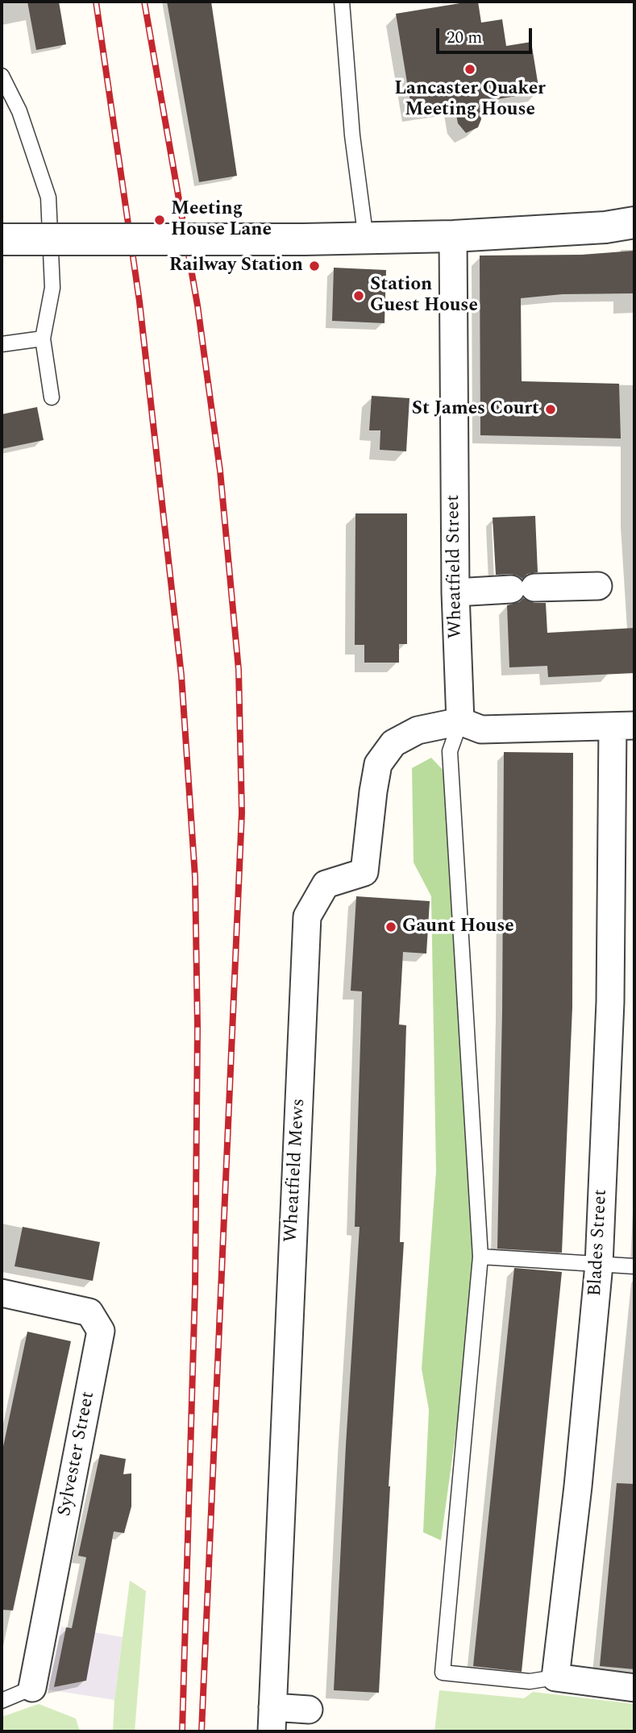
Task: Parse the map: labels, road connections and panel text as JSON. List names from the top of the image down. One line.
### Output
{"streets":{"street":["Wheatfield Street","Wheatfield Mews","Blades Street","Sylvester Street"]},"crossings":[["Wheatfield Street","Wheatfield Mews"]],"places":["Lancaster Quaker Meeting House","Meeting House Lane","Railway Station","Station Guest House","St James Court","Gaunt House"],"scale_bar":"20 m"}
